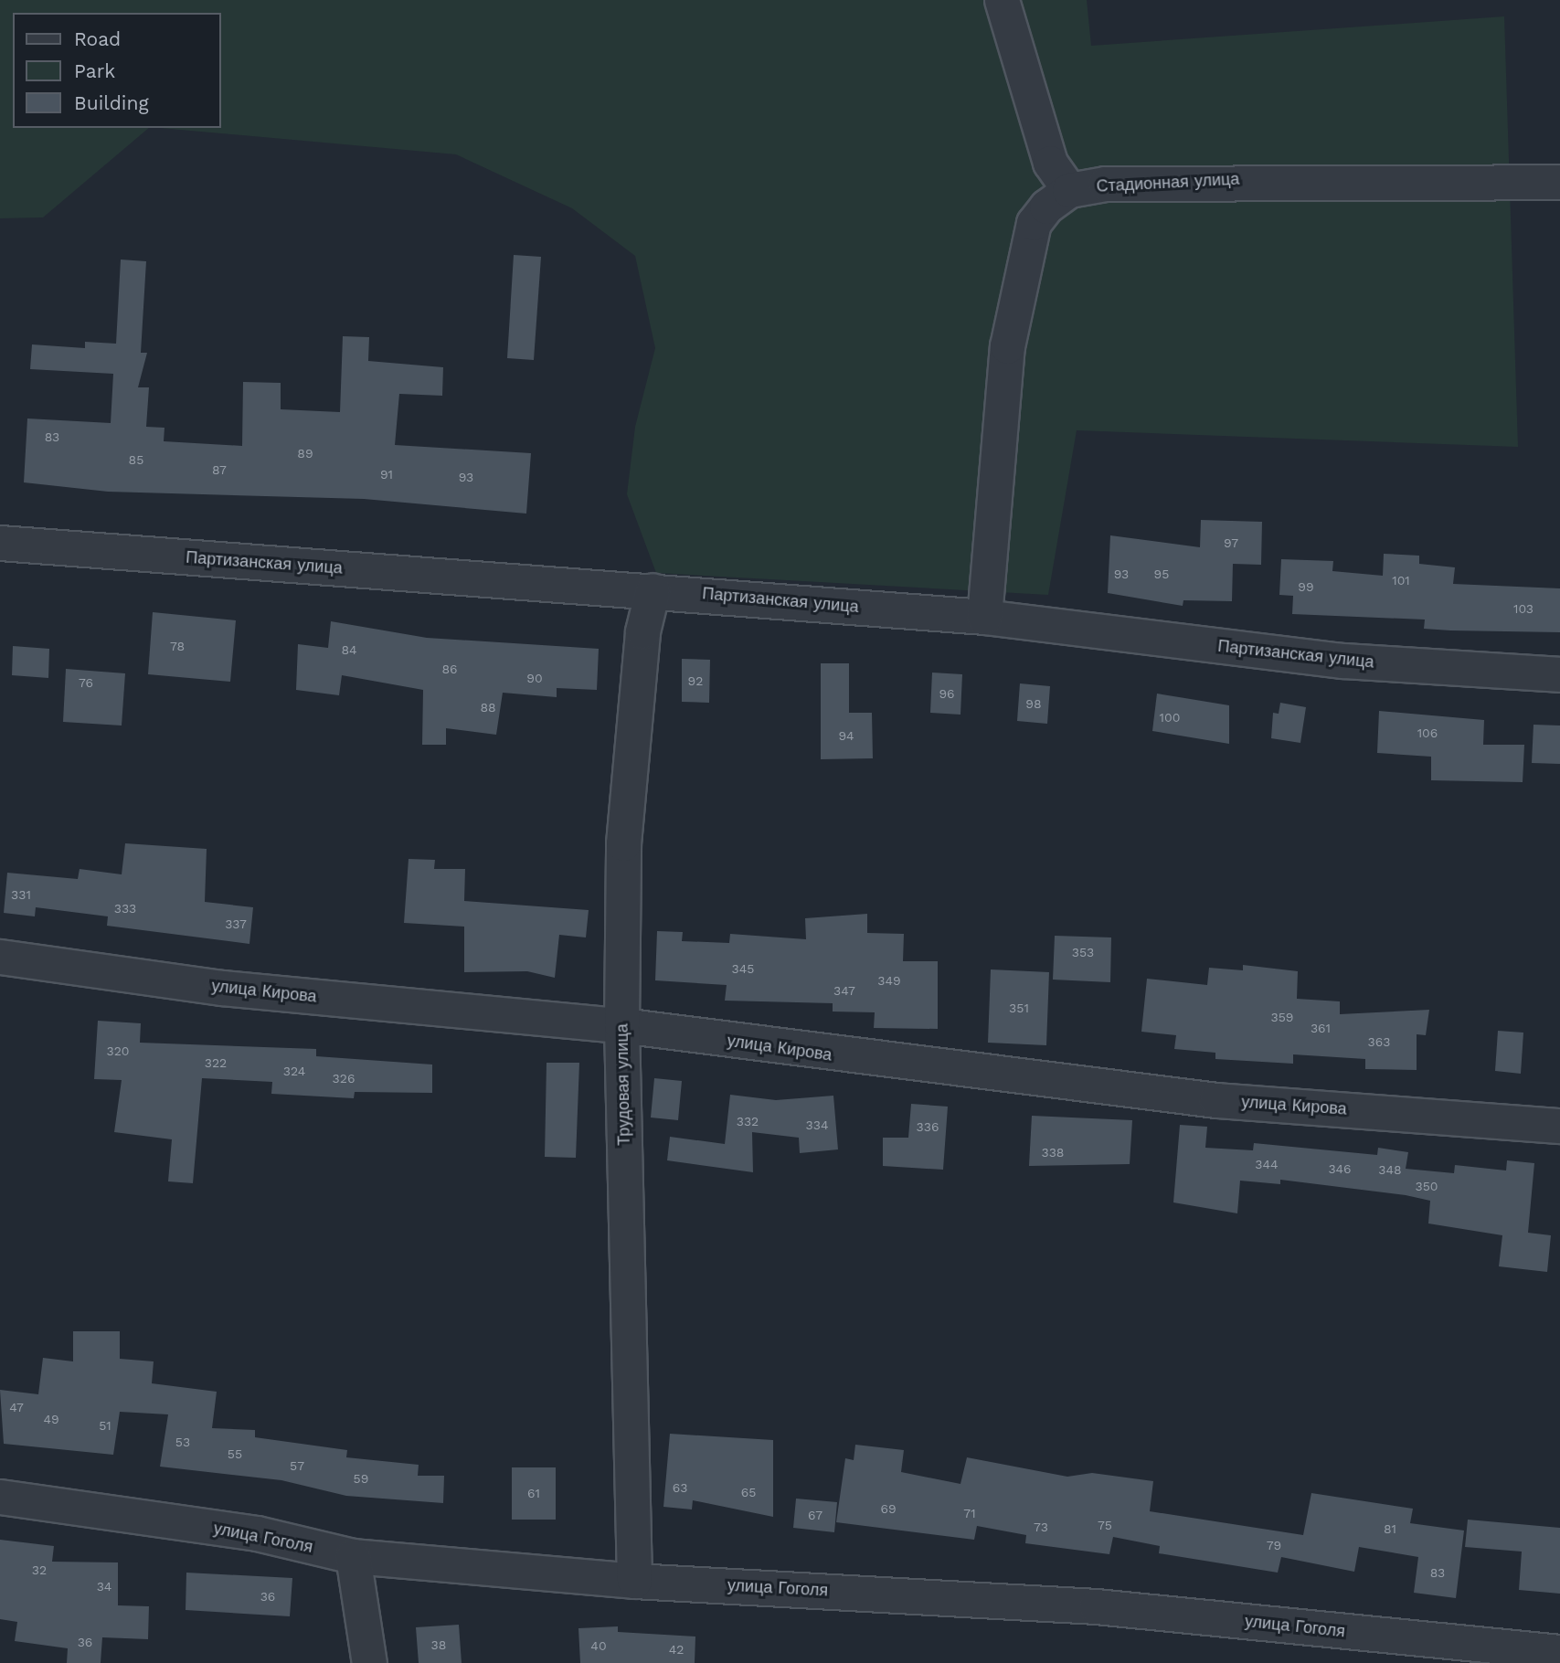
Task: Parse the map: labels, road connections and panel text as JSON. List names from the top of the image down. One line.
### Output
{"streets":{"street":["Стадионная улица","Партизанская улица","улица Кирова","Трудовая улица","улица Гоголя"]},"crossings":[["Партизанская улица","Трудовая улица"],["улица Кирова","Трудовая улица"],["Трудовая улица","улица Гоголя"]],"house_numbers":["83","89","85","87","91","93","97","93","95","101","99","103","78","84","86","90","92","76","96","98","88","100","106","94","331","333","337","353","345","349","347","351","359","361","363","320","322","324","326","332","334","336","338","344","346","348","350","47","49","51","53","55","57","59","63","65","61","69","71","67","75","73","81","79","32","83","34","36","36","38","40","42"],"legend":["Road","Park","Building"]}
